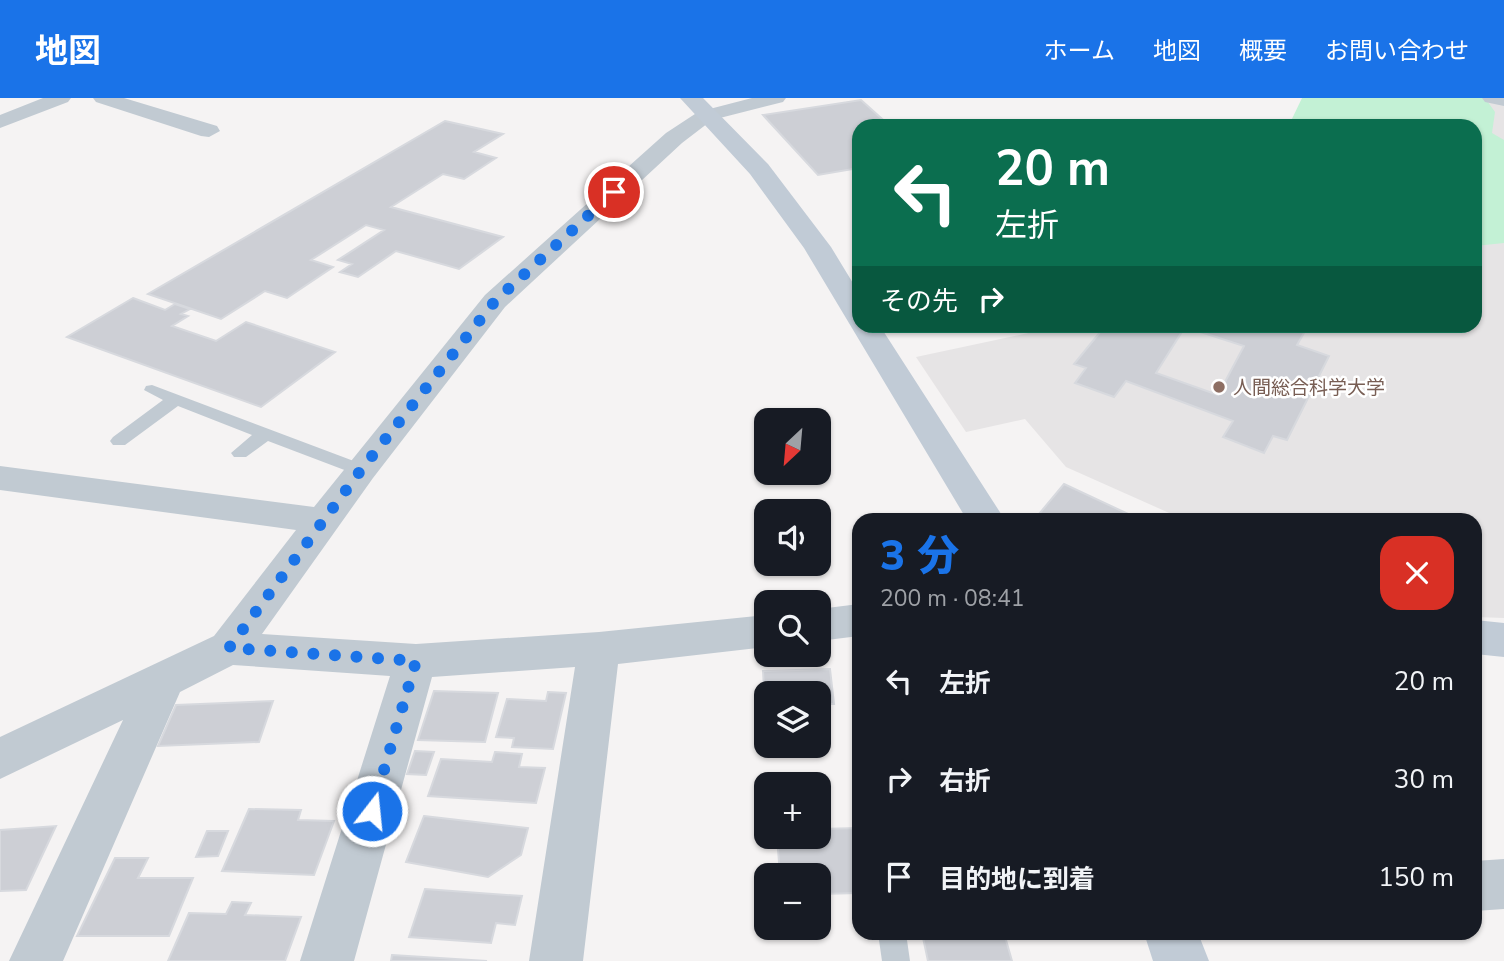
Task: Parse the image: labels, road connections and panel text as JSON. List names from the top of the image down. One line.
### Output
{"places":["人間総合科学大学"],"north":"bottom left","page":{"header":"地図","nav":["ホーム","地図","概要","お問い合わせ"],"turn":["20 m","左折"],"then":"その先","map_buttons":["+","−"],"heading":["3 分","200 m · 08:41"],"list":[{"name":"左折","value":"20 m"},{"name":"右折","value":"30 m"},{"name":"目的地に到着","value":"150 m"}]}}
